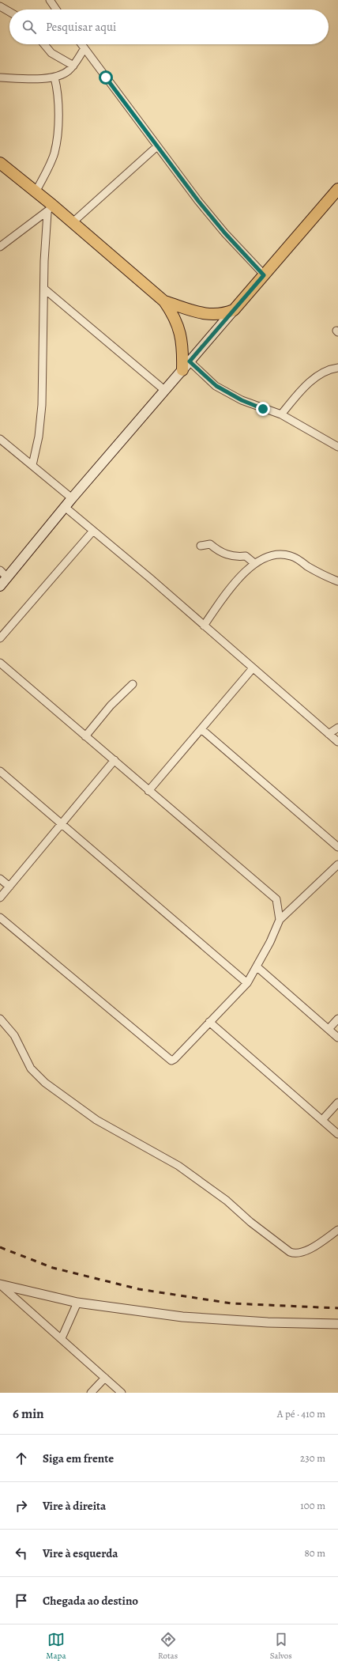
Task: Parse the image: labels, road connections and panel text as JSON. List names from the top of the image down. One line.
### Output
{"page":{"search":"Pesquisar aqui","heading":["6 min","A pé · 410 m"],"list":[["Siga em frente","230 m"],["Vire à direita","100 m"],["Vire à esquerda","80 m"],"Chegada ao destino"],"nav":["Mapa","Rotas","Salvos"]}}
